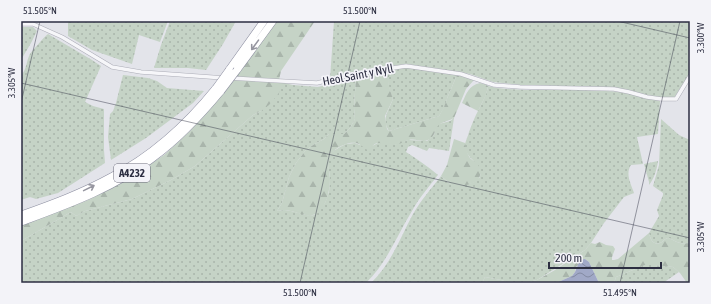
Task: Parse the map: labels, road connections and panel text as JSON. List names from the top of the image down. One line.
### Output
{"streets":{"highway":["A4232"],"street":["Heol Saint y Nyll"]},"scale_bar":"200 m","coordinates":["51.505°N","51.500°N","3.300°W","3.305°W","51.495°N"]}
